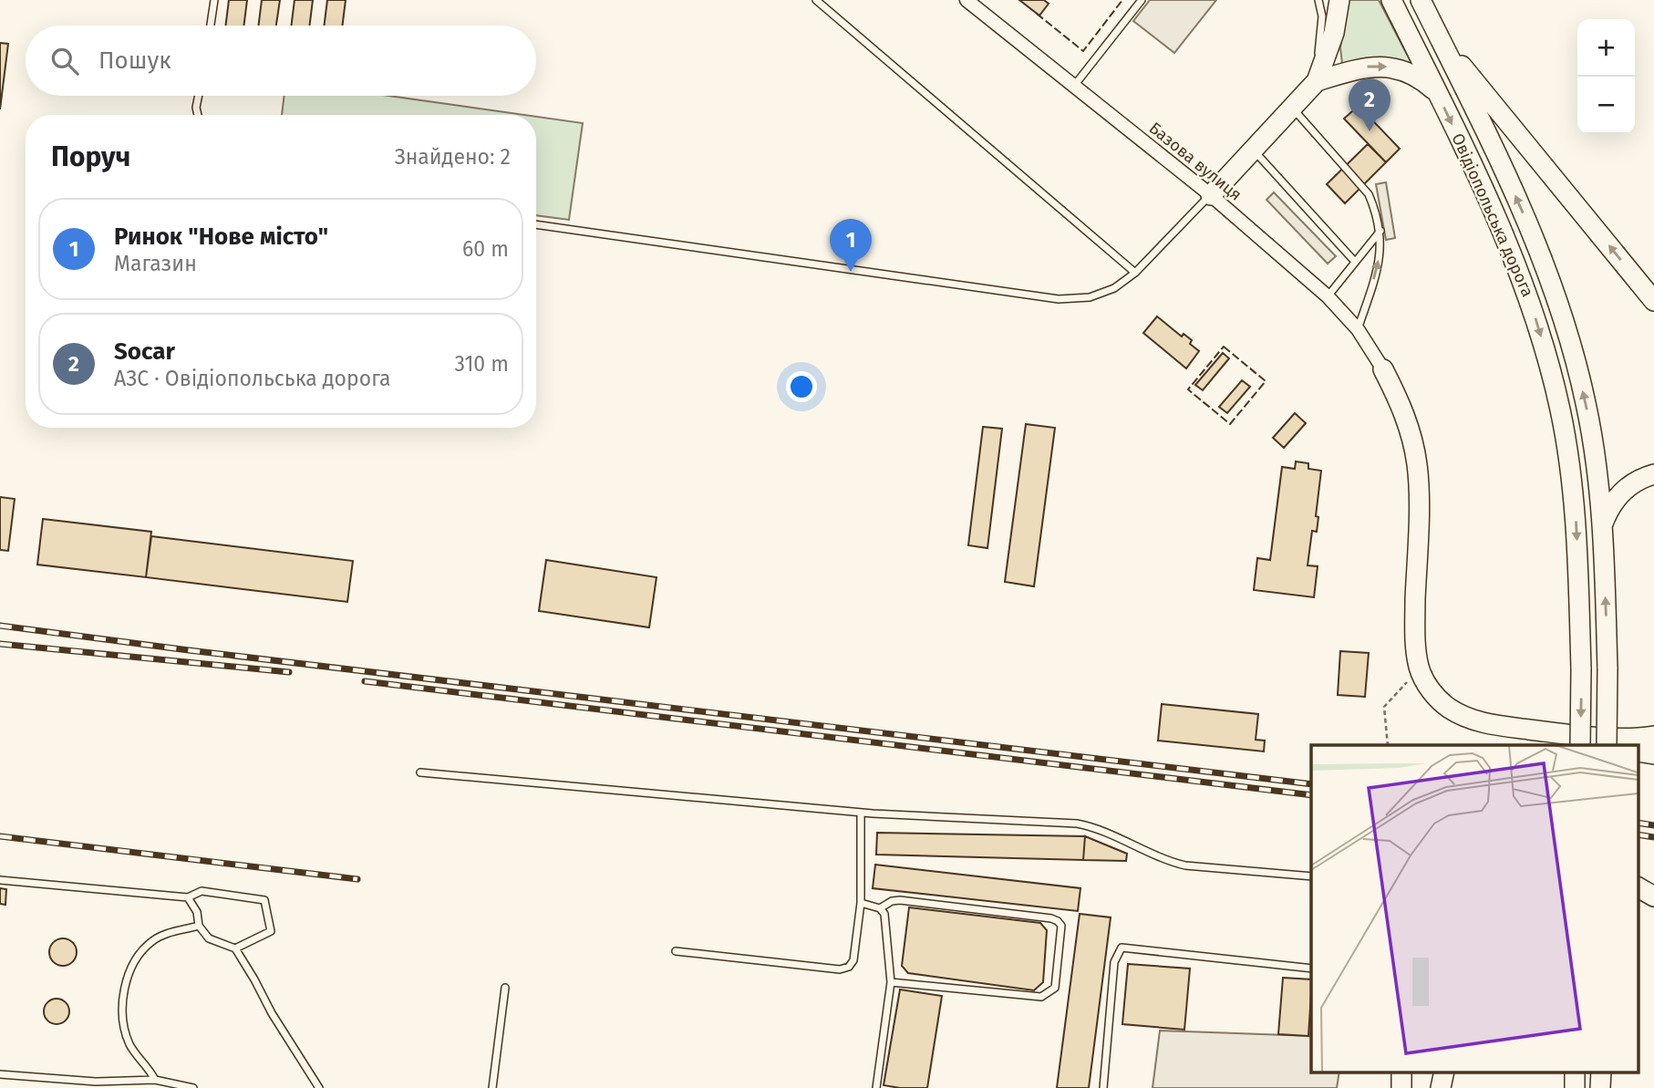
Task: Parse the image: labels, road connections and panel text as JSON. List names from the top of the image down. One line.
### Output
{"streets":{"main road":["Овідіопольська дорога"],"street":["Базова вулиця"]},"page":{"map_buttons":["+","−"],"search":"Пошук","pins":["2","1"],"heading":["Поруч","Знайдено: 2"],"list":[{"mark":"1","name":"Ринок \"Нове місто\"","note":"Магазин","value":"60 m"},{"mark":"2","name":"Socar","note":"АЗС · Овідіопольська дорога","value":"310 m"}]}}
